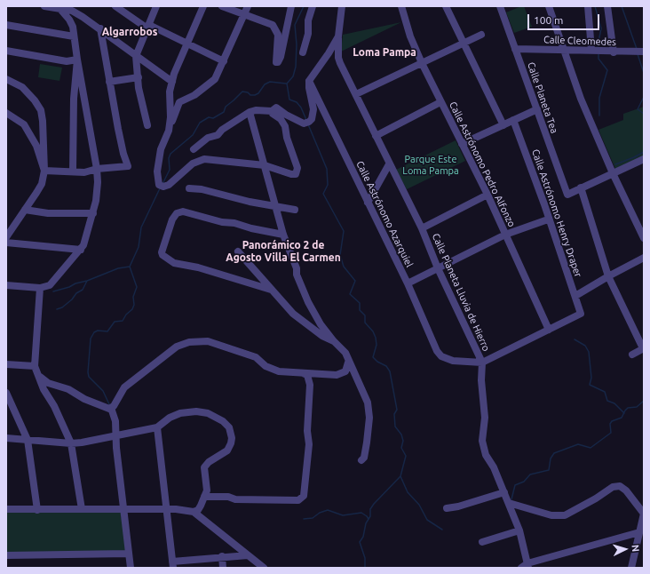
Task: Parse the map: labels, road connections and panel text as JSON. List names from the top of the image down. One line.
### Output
{"streets":{"street":["Calle Cleomedes","Calle Planeta Tea","Calle Astrónomo Pedro Alfonzo","Calle Astrónomo Henry Draper","Calle Astrónomo Azarquiel","Calle Planeta Lluvia de Hierro"]},"crossings":[["Calle Cleomedes","Calle Planeta Tea"],["Calle Astrónomo Pedro Alfonzo","Calle Astrónomo Henry Draper"],["Calle Astrónomo Azarquiel","Calle Planeta Lluvia de Hierro"]],"districts":["Algarrobos","Loma Pampa","Panorámico 2 de Agosto Villa El Carmen"],"parks":["Parque Este Loma Pampa"],"scale_bar":"100 m","north":"right"}
